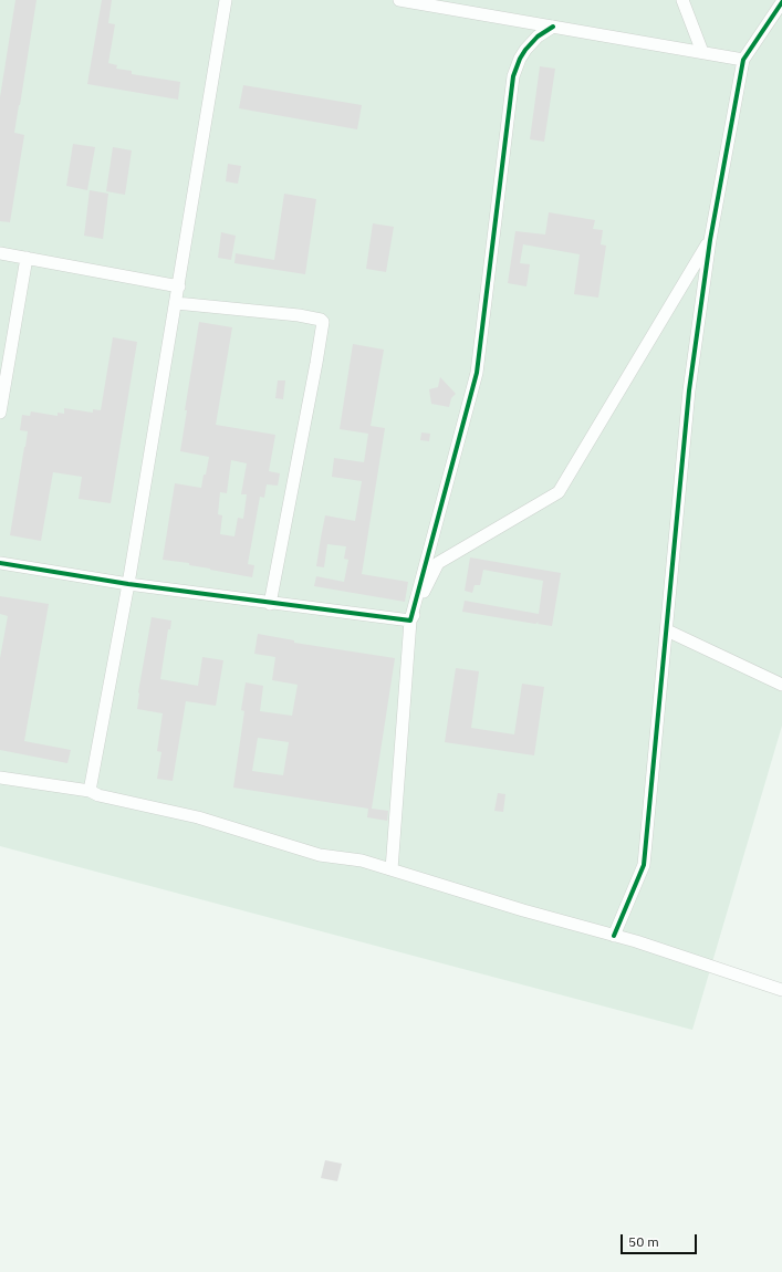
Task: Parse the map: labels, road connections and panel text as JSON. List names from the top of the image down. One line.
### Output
{"scale_bar":"50 m"}
